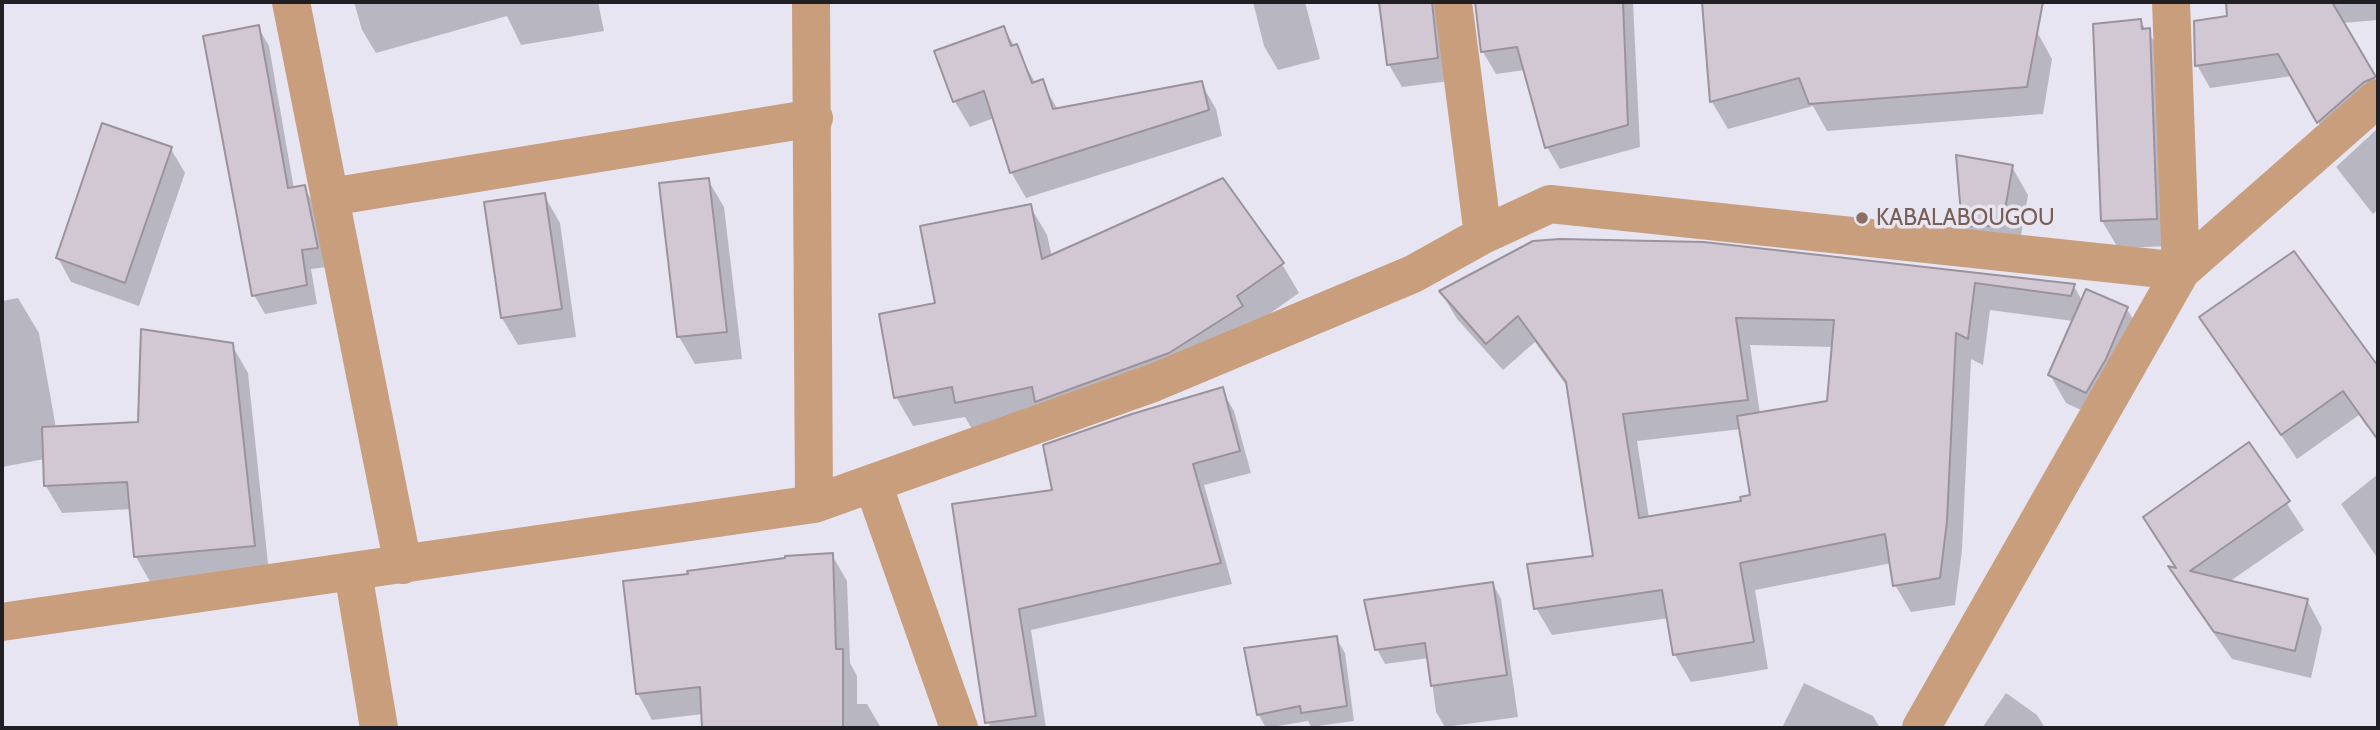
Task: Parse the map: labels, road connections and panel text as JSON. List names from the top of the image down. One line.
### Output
{"places":["KABALABOUGOU"]}
